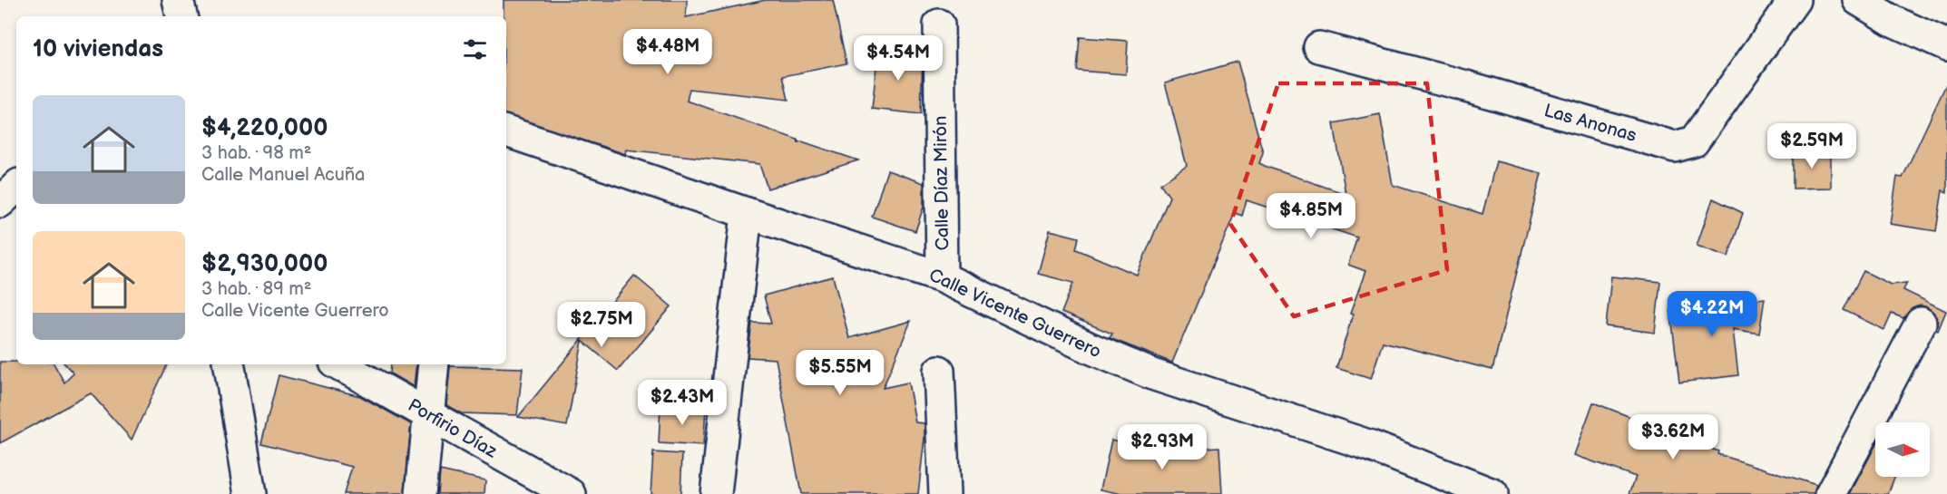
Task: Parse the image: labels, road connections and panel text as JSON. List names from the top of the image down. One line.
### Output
{"streets":{"street":["Las Anonas","Calle Díaz Mirón","Calle Vicente Guerrero","Porfirio Díaz"]},"crossings":[["Calle Díaz Mirón","Calle Vicente Guerrero"]],"north":"right","page":{"heading":"10 viviendas","price":["$4.48M","$4.54M","$2.59M","$4.85M","$4.22M","$2.75M","$5.55M","$2.43M","$3.62M","$2.93M"],"list":[{"name":"$4,220,000","note":"3 hab. · 98 m² · Calle Manuel Acuña"},{"name":"$2,930,000","note":"3 hab. · 89 m² · Calle Vicente Guerrero"}]}}
